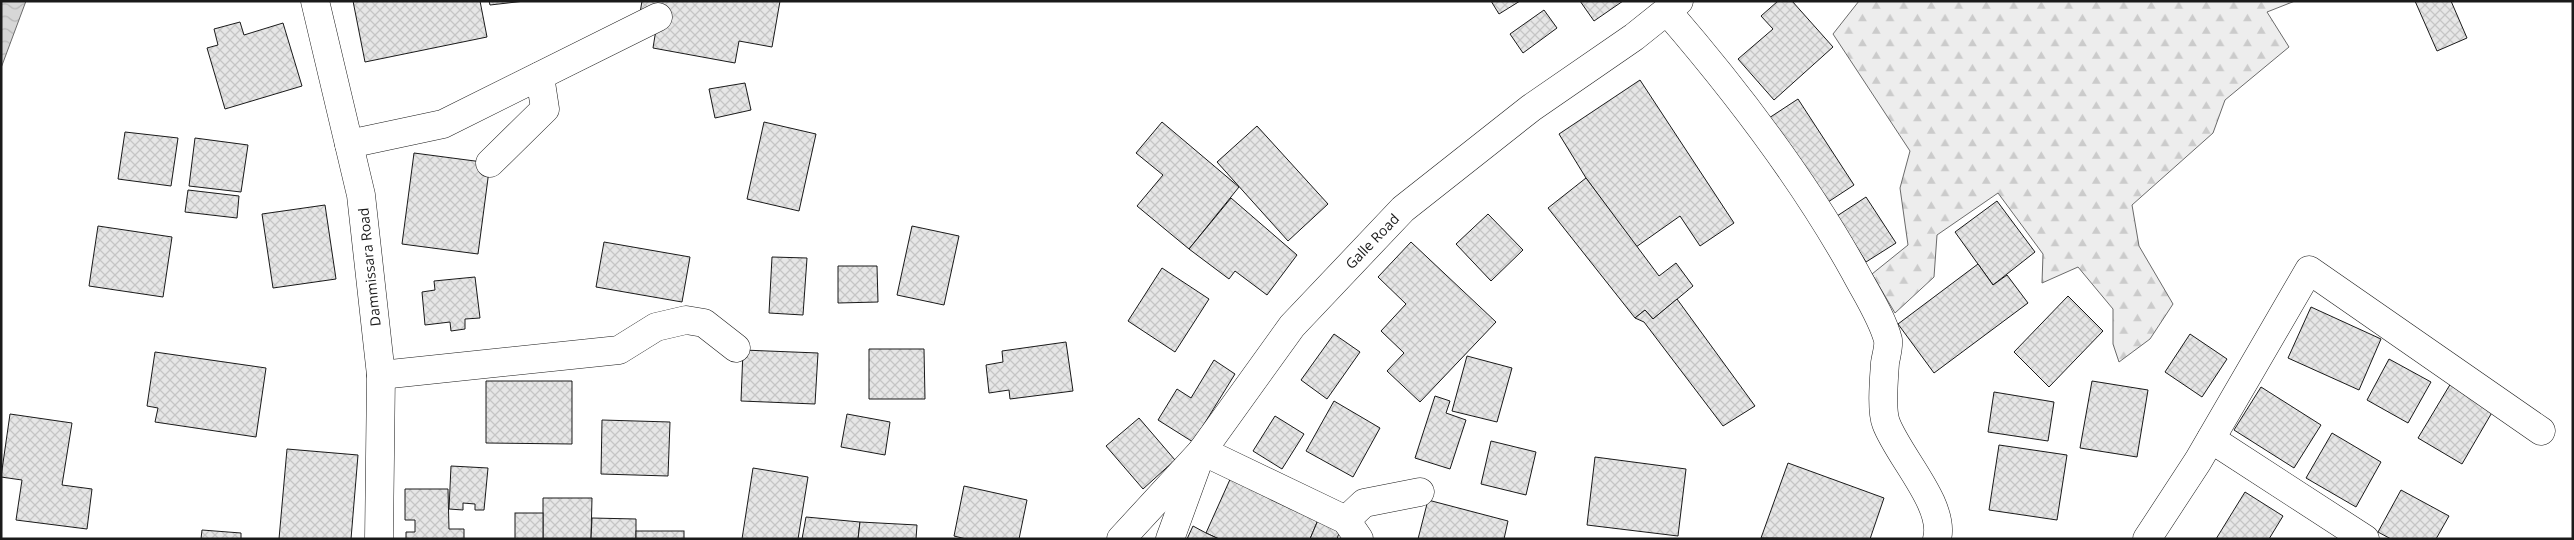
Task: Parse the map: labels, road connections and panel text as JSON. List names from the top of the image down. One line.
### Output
{"streets":{"main road":["Galle Road","Dammissara Road"]}}
